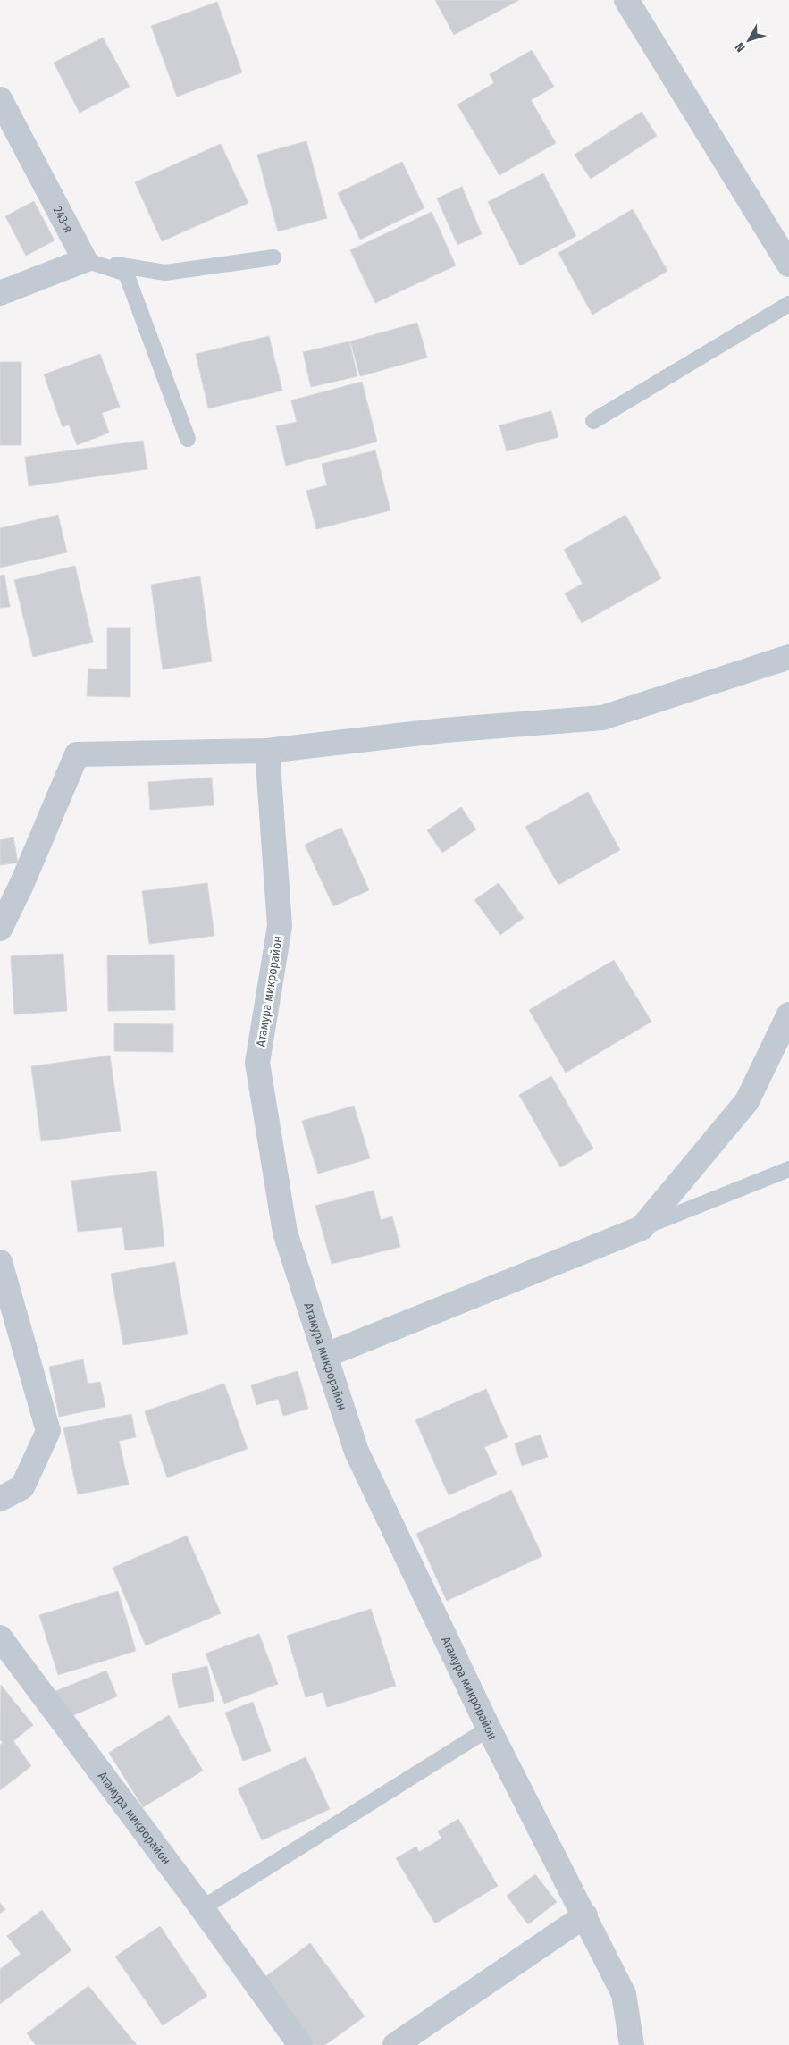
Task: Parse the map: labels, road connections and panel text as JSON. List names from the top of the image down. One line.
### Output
{"streets":{"street":["243-я","Атамура микрорайон"]},"north":"bottom left"}
